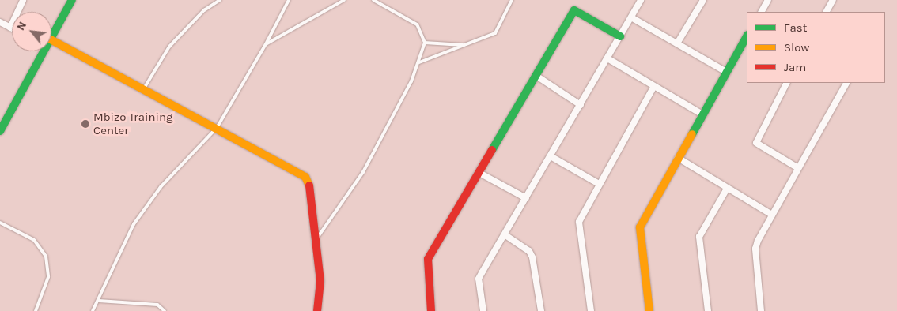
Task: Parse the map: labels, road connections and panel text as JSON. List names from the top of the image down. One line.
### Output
{"places":["Mbizo Training Center"],"legend":["Fast","Slow","Jam"],"north":"top left"}
